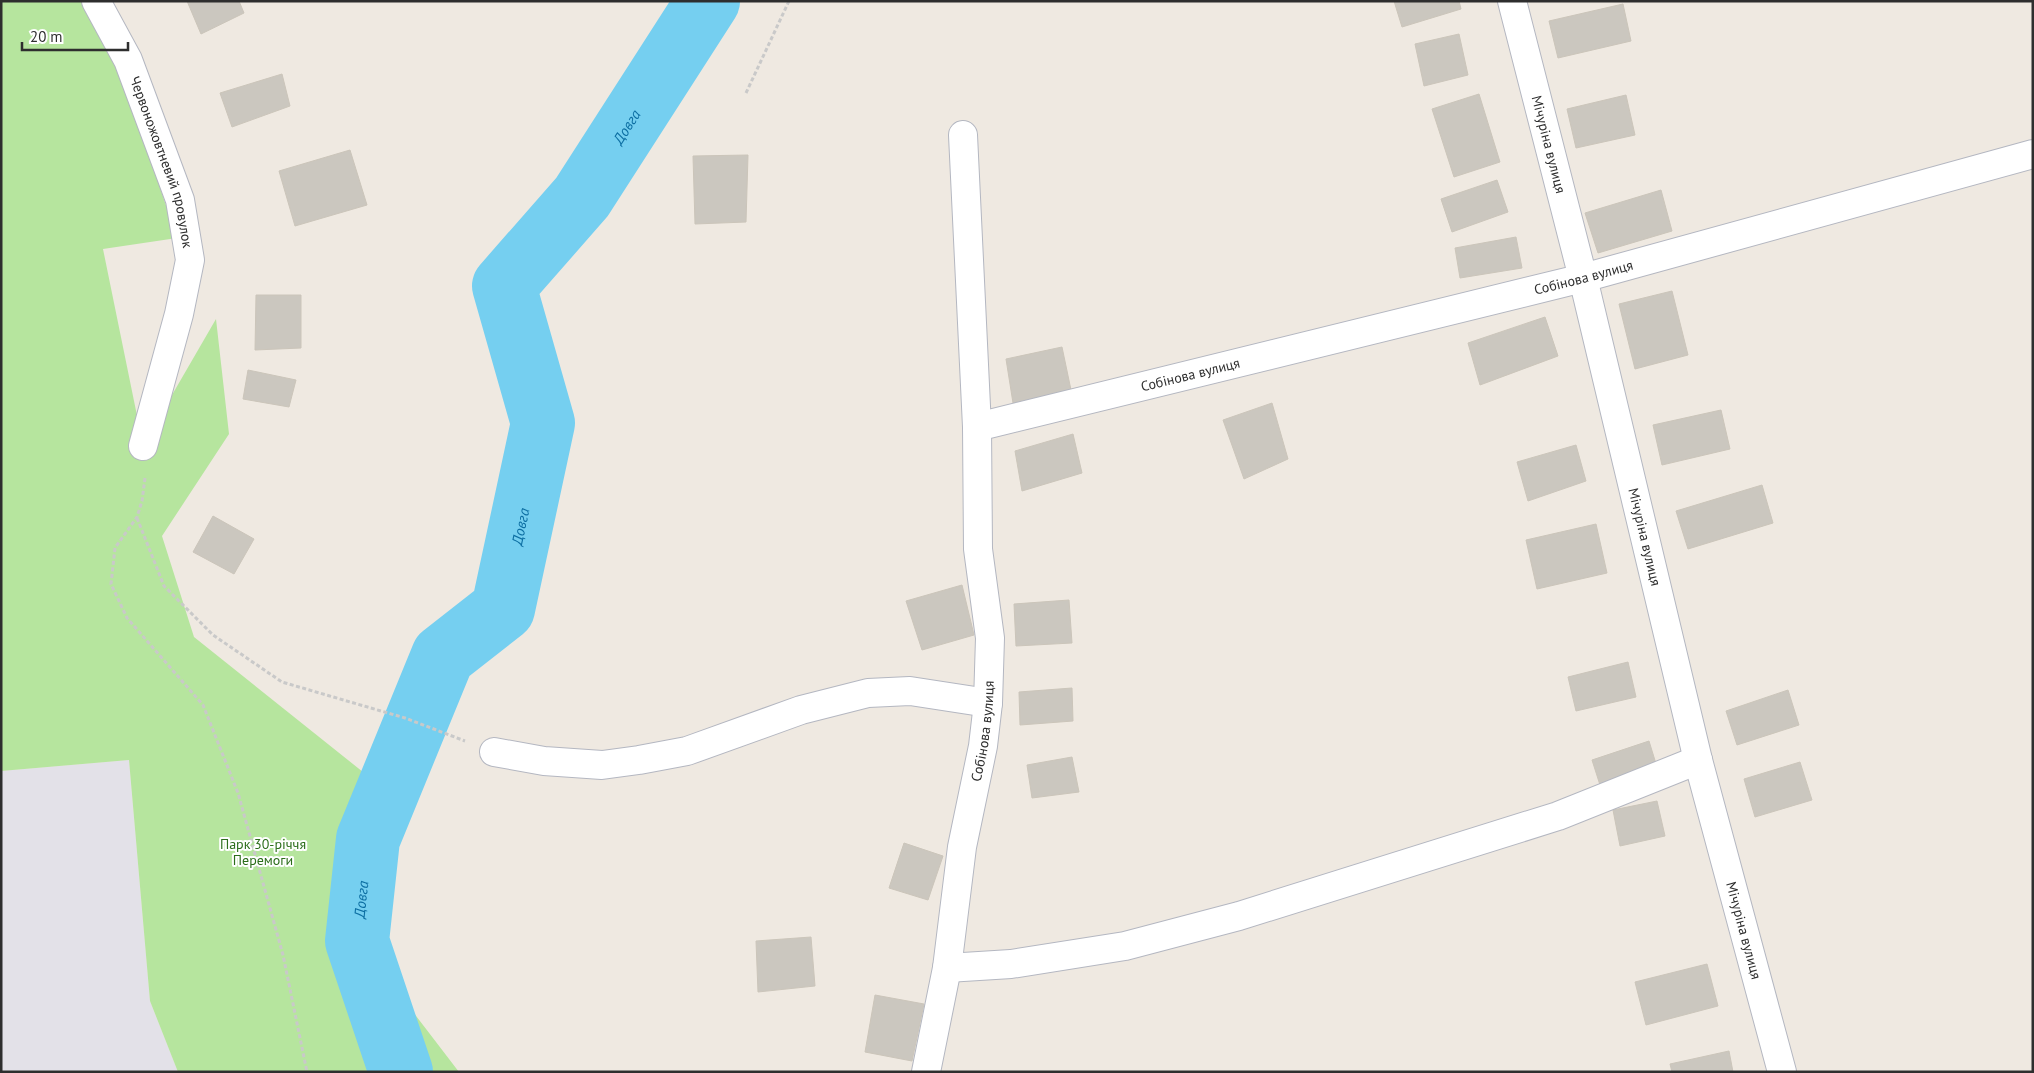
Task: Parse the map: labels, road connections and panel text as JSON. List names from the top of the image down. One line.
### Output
{"streets":{"street":["Мічуріна вулиця","Червоножовтневий провулок","Собінова вулиця"]},"crossings":[["Мічуріна вулиця","Собінова вулиця"]],"water":["Довга"],"parks":["Парк 30-річчя Перемоги"],"scale_bar":"20 m"}
